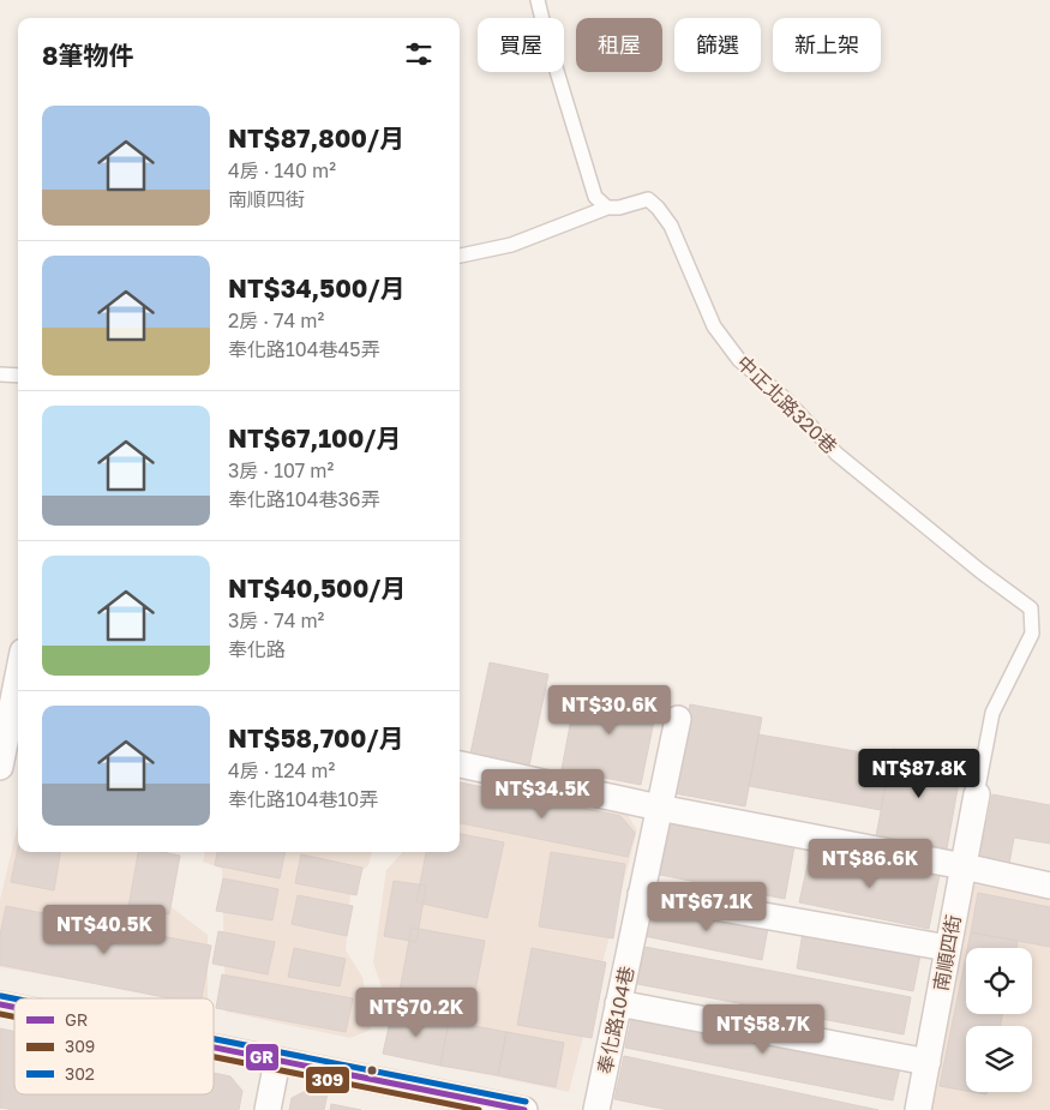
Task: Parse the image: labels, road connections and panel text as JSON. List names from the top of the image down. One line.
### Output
{"streets":{"street":["南順四街","奉化路104巷"],"lane":["中正北路320巷"]},"crossings":[["中正北路320巷","南順四街"]],"lines":["transit line 302","transit line GR","transit line 309"],"legend":["GR","309","302"],"page":{"chip":["買屋","租屋","篩選","新上架"],"heading":"8筆物件","list":[{"name":"NT$87,800/月","note":"4房 · 140 m² · 南順四街"},{"name":"NT$34,500/月","note":"2房 · 74 m² · 奉化路104巷45弄"},{"name":"NT$67,100/月","note":"3房 · 107 m² · 奉化路104巷36弄"},{"name":"NT$40,500/月","note":"3房 · 74 m² · 奉化路"},{"name":"NT$58,700/月","note":"4房 · 124 m² · 奉化路104巷10弄"}],"price":["NT$30.6K","NT$87.8K","NT$34.5K","NT$86.6K","NT$67.1K","NT$40.5K","NT$70.2K","NT$58.7K"]}}
